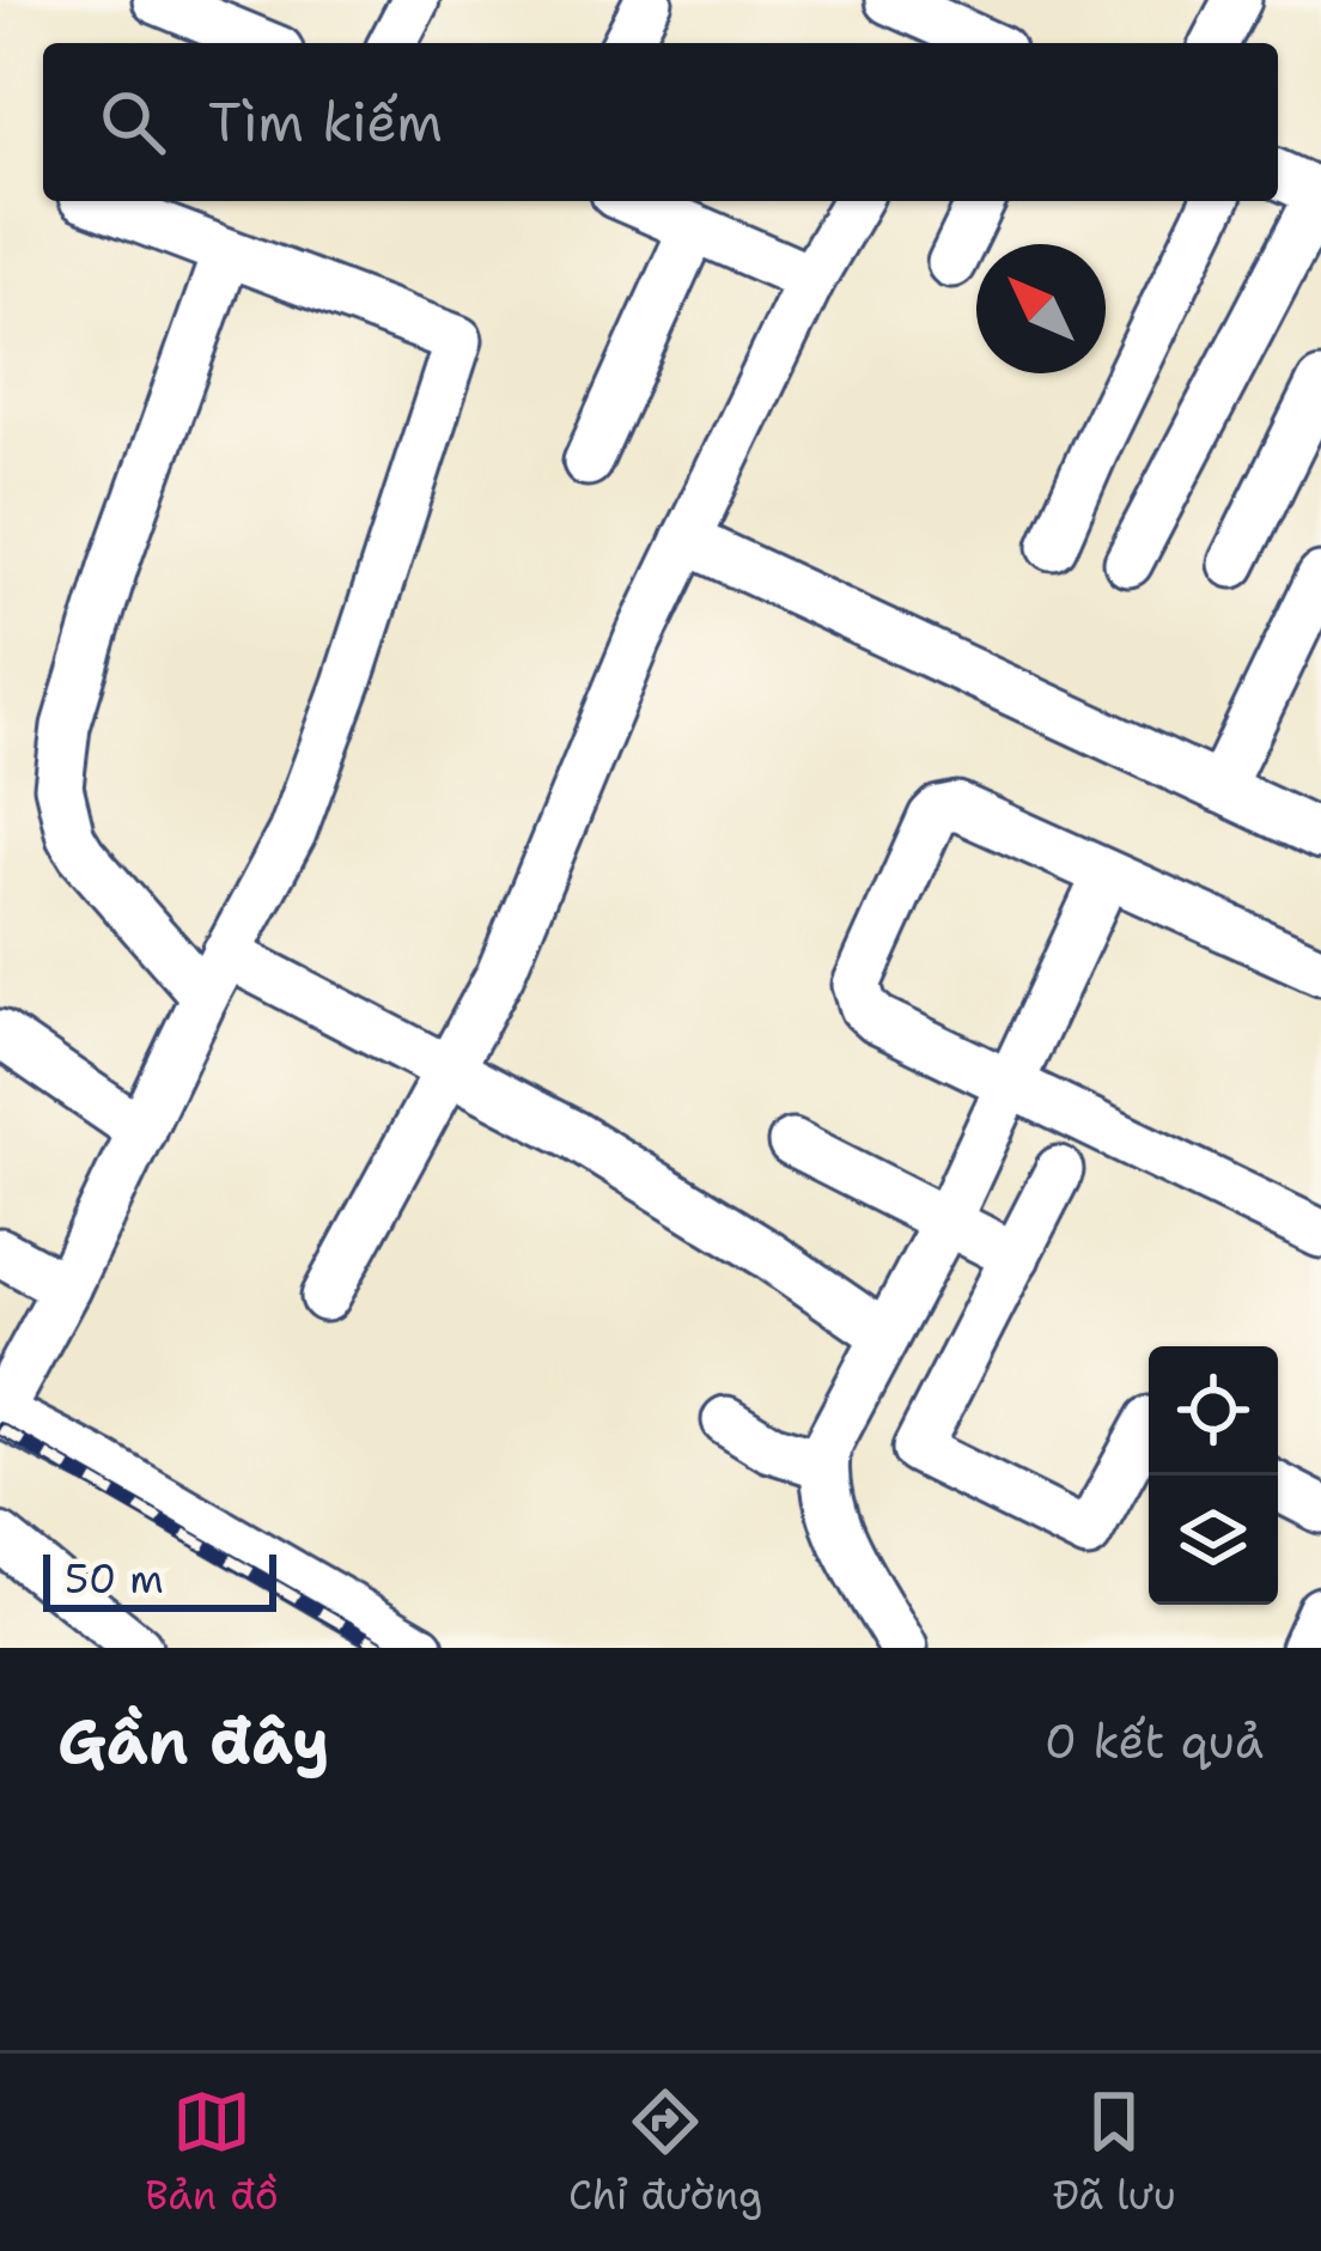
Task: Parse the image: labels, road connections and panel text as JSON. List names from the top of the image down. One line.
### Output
{"scale_bar":"50 m","north":"top left","page":{"search":"Tìm kiếm","scale":"50 m","heading":["Gần đây","0 kết quả"],"nav":["Bản đồ","Chỉ đường","Đã lưu"]}}
